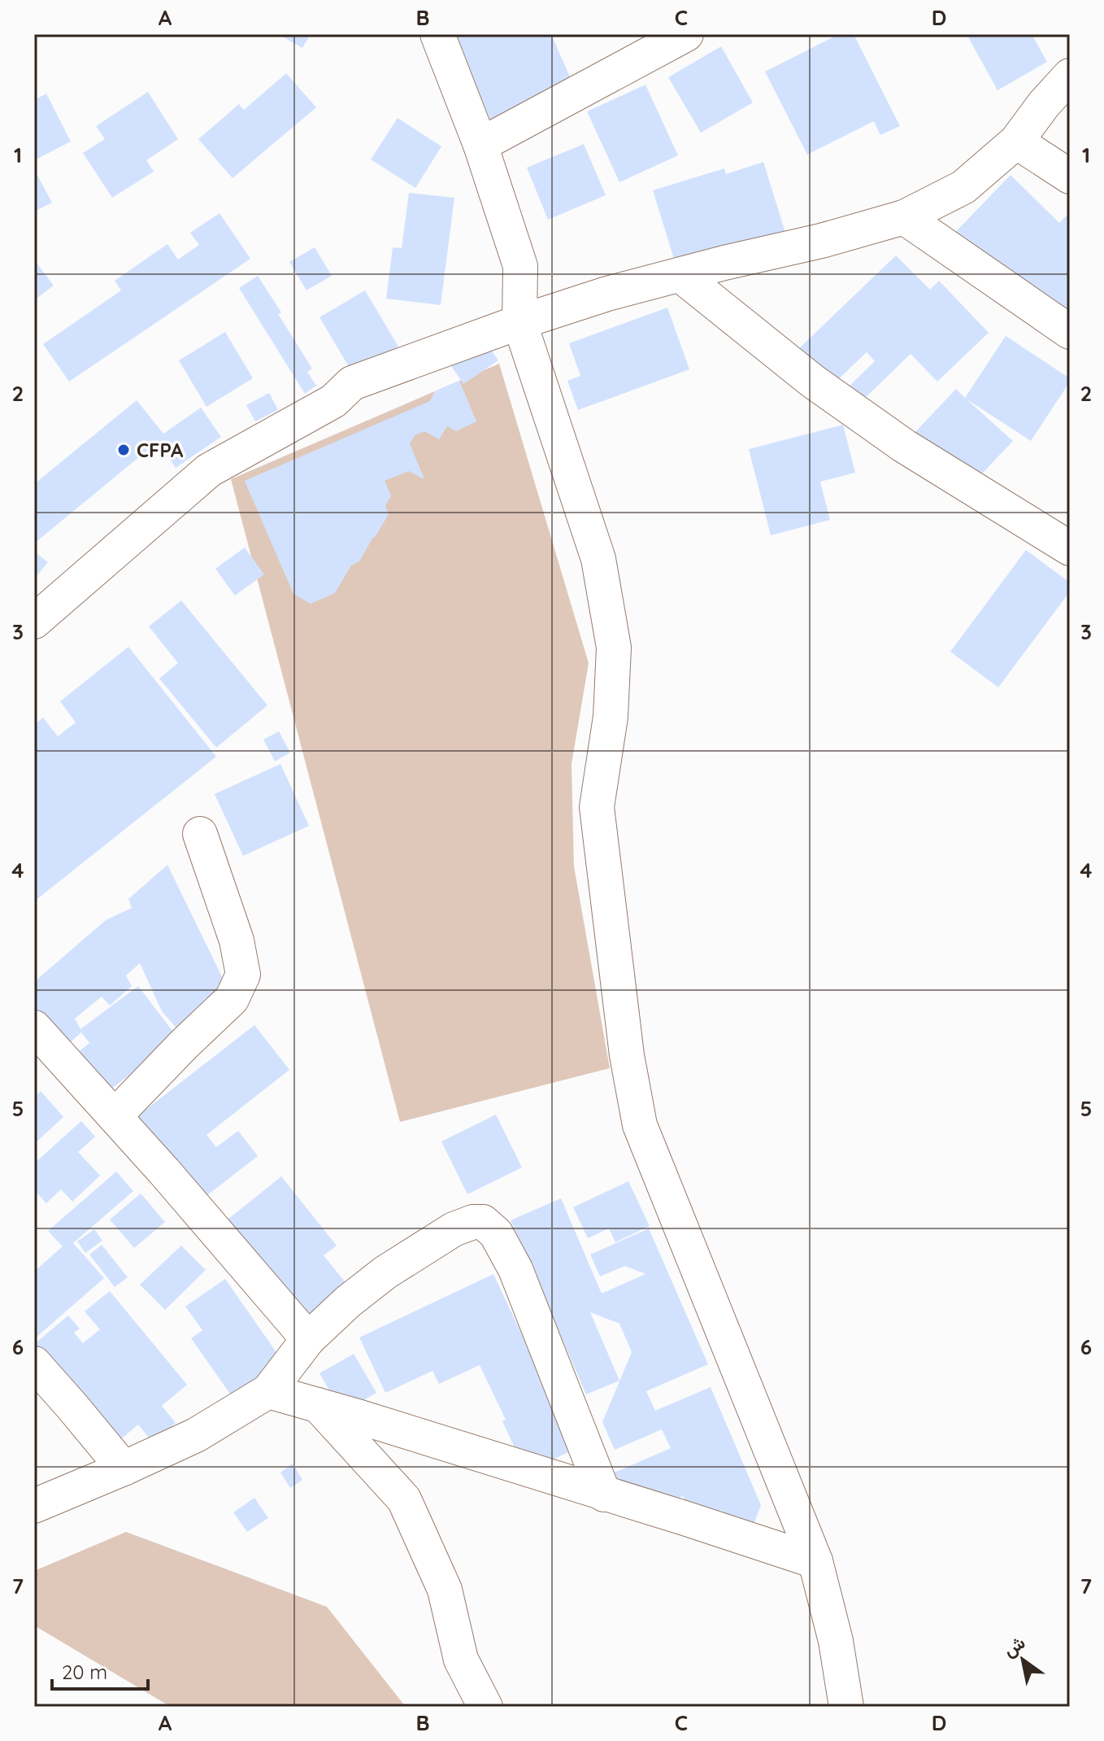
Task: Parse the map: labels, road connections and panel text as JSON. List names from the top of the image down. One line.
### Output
{"places":["CFPA"],"scale_bar":"20 m","north":"top left","grid":{"columns":["A","B","C","D"],"rows":["1","2","3","4","5","6","7"]}}
